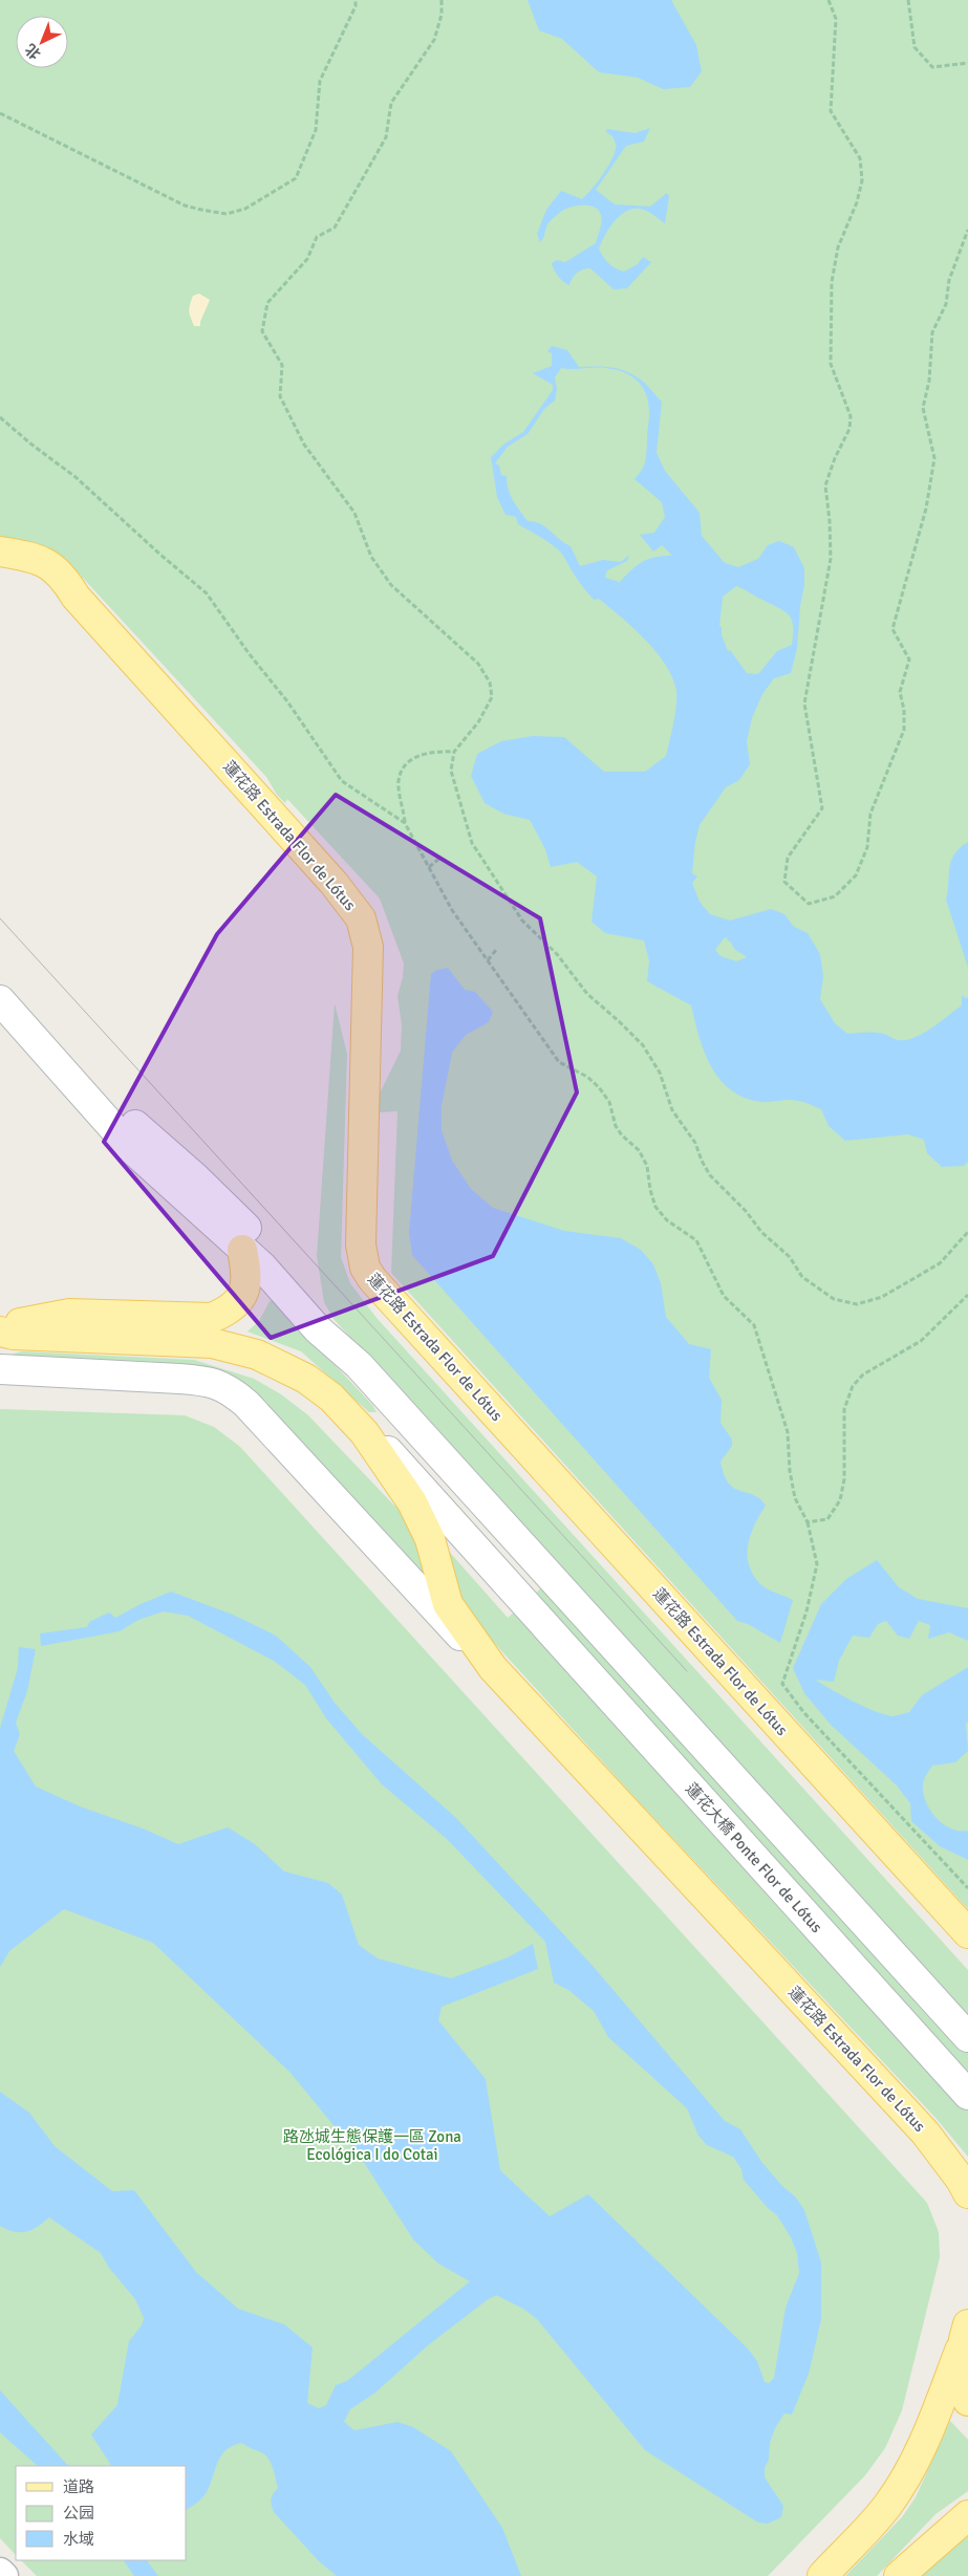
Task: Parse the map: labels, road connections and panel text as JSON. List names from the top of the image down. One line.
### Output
{"streets":{"main road":["蓮花路 Estrada Flor de Lótus","蓮花大橋 Ponte Flor de Lótus"]},"parks":["路氹城生態保護一區 Zona Ecológica I do Cotai"],"legend":["道路","公园","水域"],"north":"bottom left"}
